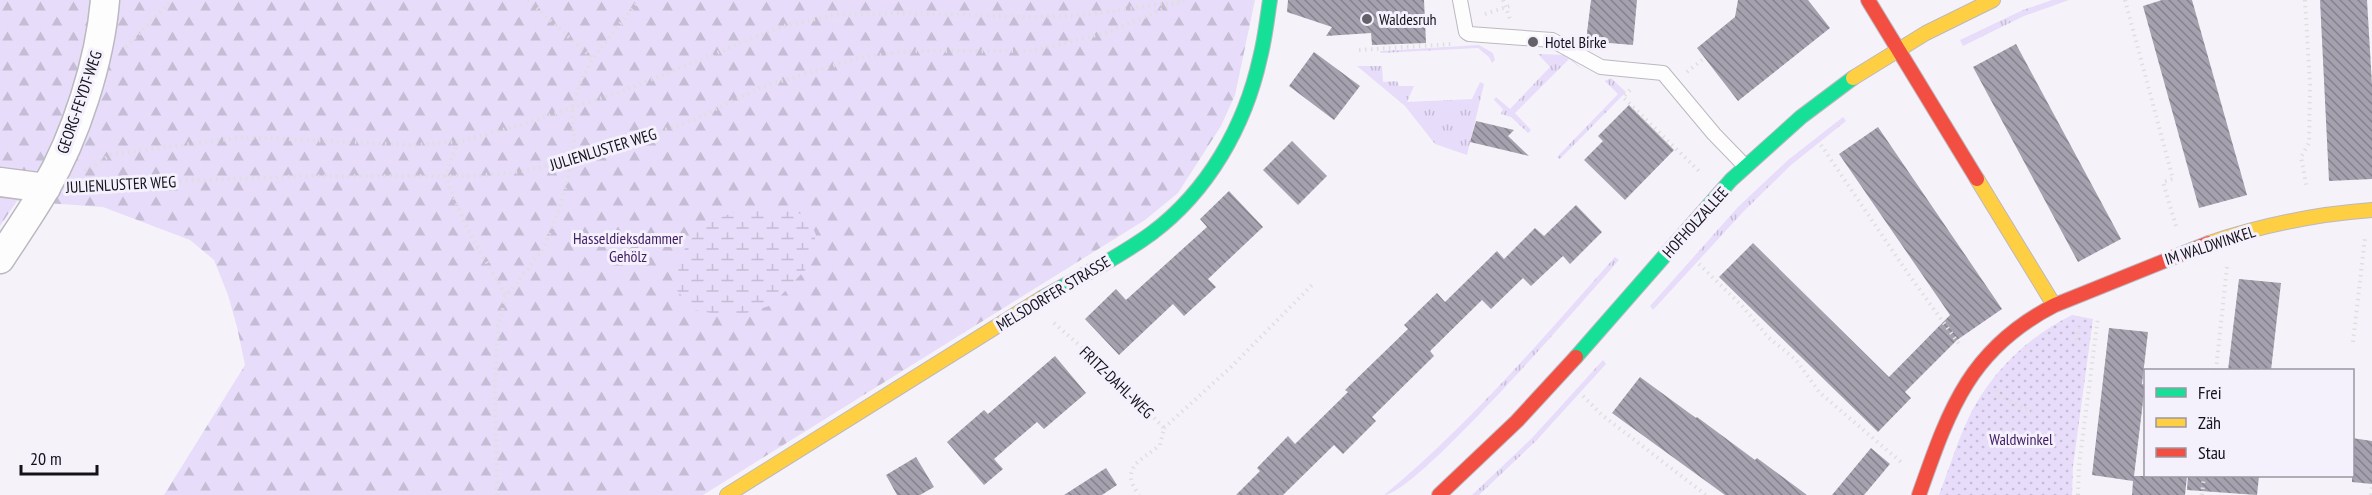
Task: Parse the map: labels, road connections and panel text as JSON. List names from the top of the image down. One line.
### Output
{"streets":{"street":["GEORG-FEYDT-WEG","JULIENLUSTER WEG","HOFHOLZALLEE","IM WALDWINKEL","MELSDORFER STRASSE"],"path":["FRITZ-DAHL-WEG"]},"crossings":[["GEORG-FEYDT-WEG","JULIENLUSTER WEG"],["MELSDORFER STRASSE","FRITZ-DAHL-WEG"]],"parks":["Hasseldieksdammer Gehölz","Waldwinkel"],"places":["Waldesruh","Hotel Birke"],"legend":["Frei","Zäh","Stau"],"scale_bar":"20 m"}
